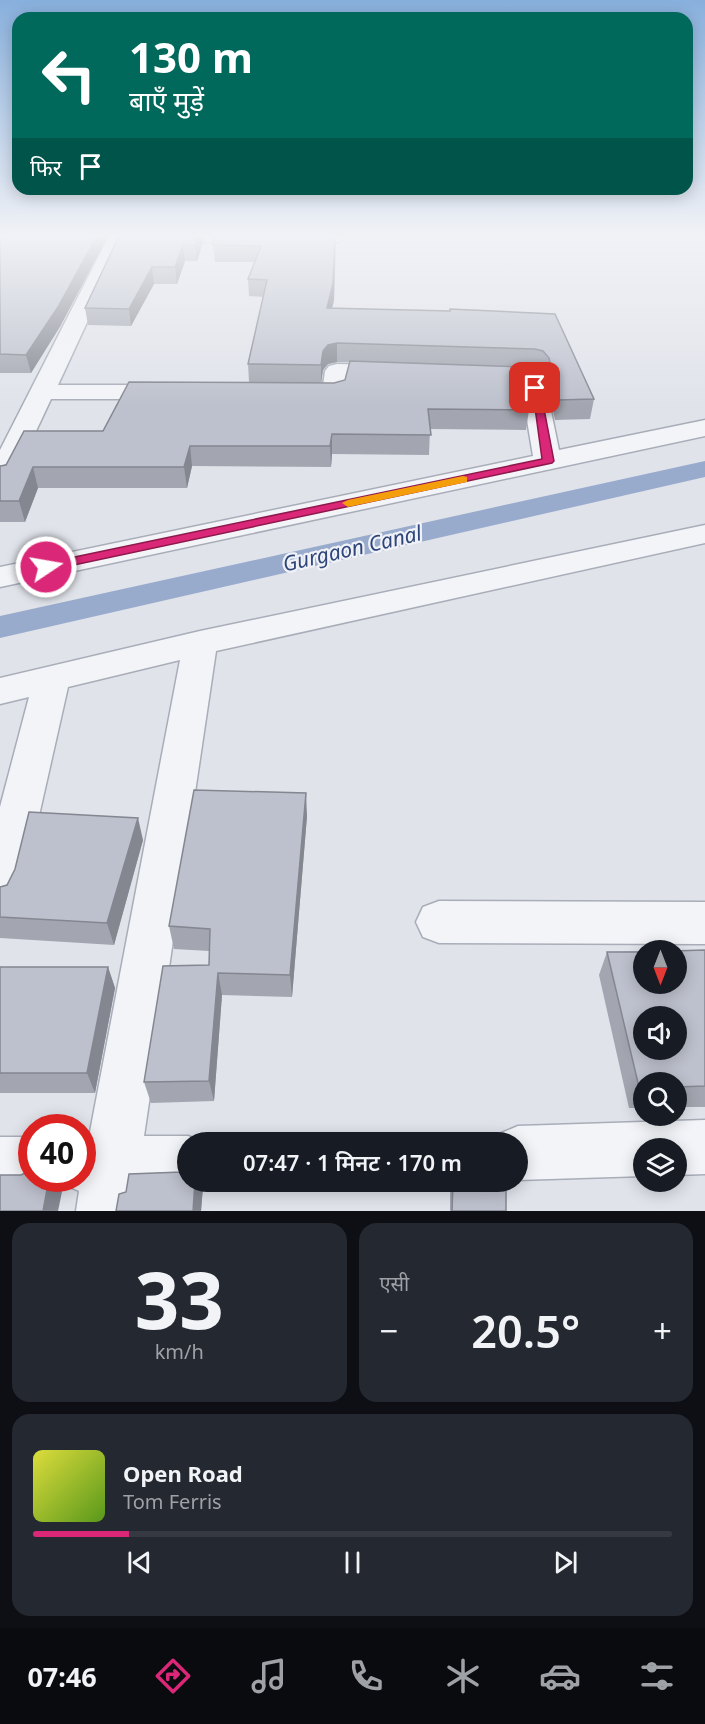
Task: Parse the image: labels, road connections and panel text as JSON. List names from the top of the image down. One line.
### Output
{"water":["Gurgaon Canal"],"north":"bottom","page":{"turn":["130 m","बाएँ मुड़ें"],"then":"फिर","limit":"40","trip":"07:47 · 1 मिनट · 170 m","tile":[["33","km/h"],"एसी"],"heat":["−","20.5°","+"],"song":["Open Road","Tom Ferris"],"tabs":"07:46"}}
